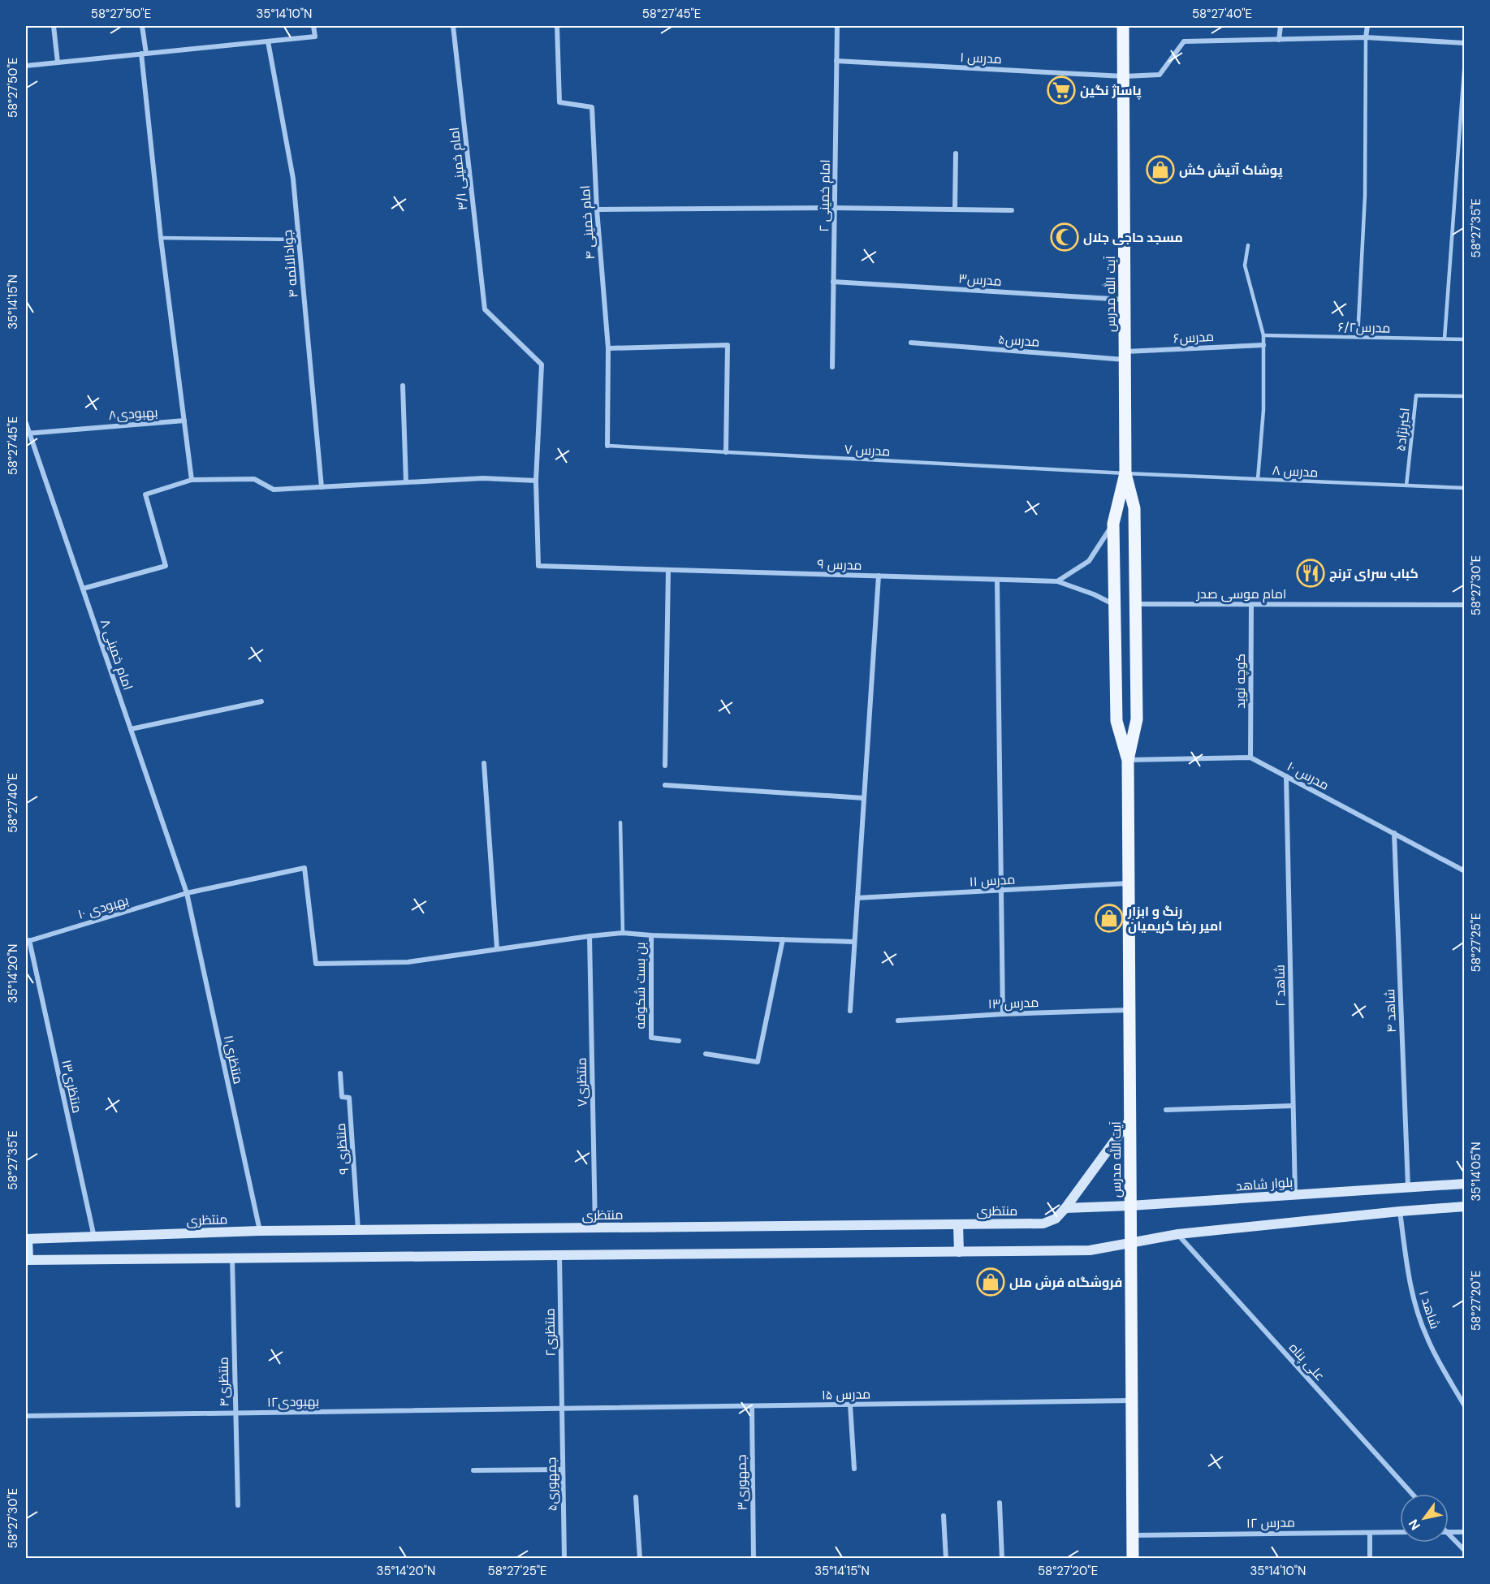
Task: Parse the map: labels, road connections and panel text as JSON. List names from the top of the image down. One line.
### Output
{"streets":{"main road":["آیت الله مدرس"],"street":["مدرس ۱","امام خمینی ۴/۱","امام خمینی ۲","امام خمینی ۴","جوادالائمه ۴","مدرس۳","مدرس۶","مدرس۵","بهبودی۸","مدرس ۹","امام موسی صدر","امام خمینی ۸","کوچه نوید","مدرس ۱۰","مدرس ۱۱","بهبودی ۱۰","بن بست شکوفه","شاهد ۲","مدرس ۱۳","شاهد ۴","منتظری۱۱","منتظری۷","منتظری۱۳","منتظری ۹","بلوار شاهد","منتظری","شاهد ۱","منتظری۲","علی پناه","منتظری۴","مدرس ۱۵","بهبودی۱۲","جمهوری۳","جمهوری۵","مدرس ۱۲"],"lane":["مدرس۶/۲","اکبرنژاد۵","مدرس ۷","مدرس ۸"]},"crossings":[["مدرس ۱","امام خمینی ۲"],["مدرس ۱","آیت الله مدرس"],["امام خمینی ۴/۱","مدرس ۹"],["امام خمینی ۲","مدرس۳"],["امام خمینی ۴","مدرس ۷"],["مدرس۳","آیت الله مدرس"],["آیت الله مدرس","مدرس۶"],["آیت الله مدرس","مدرس۵"],["آیت الله مدرس","مدرس ۷"],["آیت الله مدرس","مدرس ۸"],["آیت الله مدرس","مدرس ۹"],["آیت الله مدرس","امام موسی صدر"],["آیت الله مدرس","مدرس ۱۰"],["آیت الله مدرس","مدرس ۱۱"],["آیت الله مدرس","مدرس ۱۳"],["آیت الله مدرس","بلوار شاهد"],["آیت الله مدرس","منتظری"],["آیت الله مدرس","مدرس ۱۵"],["آیت الله مدرس","مدرس ۱۲"],["مدرس۶","مدرس۵"],["بهبودی۸","امام خمینی ۸"],["اکبرنژاد۵","مدرس ۸"],["مدرس ۷","مدرس ۸"],["امام موسی صدر","کوچه نوید"],["امام خمینی ۸","بهبودی ۱۰"],["امام خمینی ۸","منتظری۱۱"],["کوچه نوید","مدرس ۱۰"],["مدرس ۱۰","شاهد ۲"],["مدرس ۱۰","شاهد ۴"],["بهبودی ۱۰","منتظری۱۱"],["بهبودی ۱۰","منتظری۱۳"],["شاهد ۲","بلوار شاهد"],["شاهد ۴","بلوار شاهد"],["منتظری۱۱","منتظری"],["منتظری۷","منتظری"],["منتظری۱۳","منتظری"],["منتظری ۹","منتظری"],["بلوار شاهد","منتظری"],["منتظری۲","مدرس ۱۵"],["منتظری۲","بهبودی۱۲"],["منتظری۲","جمهوری۵"],["منتظری۴","بهبودی۱۲"],["مدرس ۱۵","بهبودی۱۲"],["مدرس ۱۵","جمهوری۳"],["مدرس ۱۵","جمهوری۵"],["بهبودی۱۲","جمهوری۵"]],"places":{"supermarket":["پاساژ نگین"],"shop":["پوشاک آتیش کش","رنگ و ابزار امیر رضا کریمیان","فروشگاه فرش ملل"],"mosque":["مسجد حاجی جلال"],"restaurant":["کباب سرای ترنج"]},"north":"bottom left","coordinates":["58°27'50\"E","35°14'10\"N","58°27'45\"E","58°27'40\"E","58°27'35\"E","35°14'15\"N","58°27'30\"E","58°27'25\"E","35°14'20\"N","35°14'05\"N","58°27'20\"E"]}
